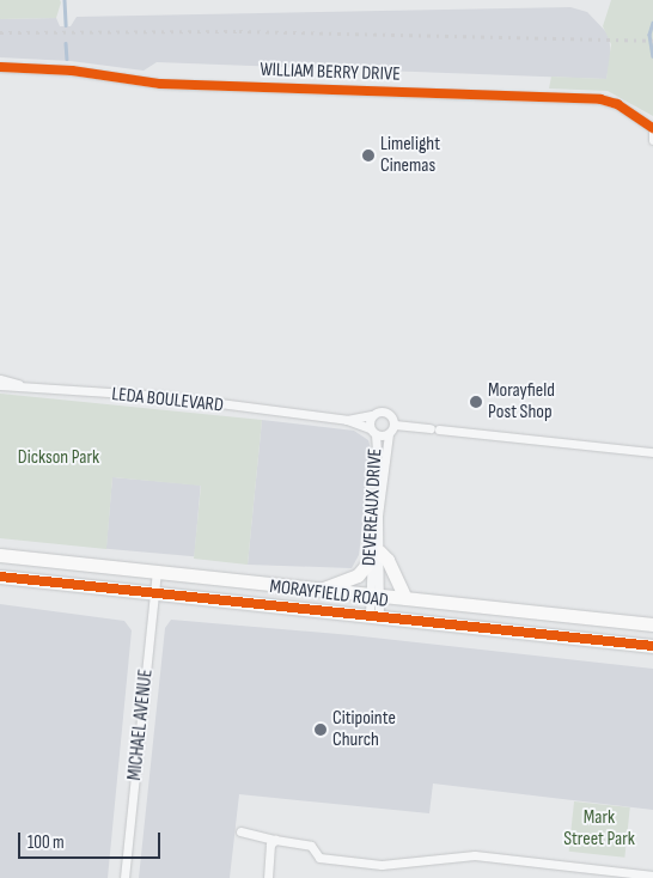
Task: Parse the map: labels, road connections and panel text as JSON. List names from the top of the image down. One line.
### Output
{"streets":{"main road":["MORAYFIELD ROAD"],"street":["WILLIAM BERRY DRIVE","LEDA BOULEVARD","DEVEREAUX DRIVE","MICHAEL AVENUE"]},"crossings":[["LEDA BOULEVARD","DEVEREAUX DRIVE"],["DEVEREAUX DRIVE","MORAYFIELD ROAD"],["MORAYFIELD ROAD","MICHAEL AVENUE"]],"parks":["Dickson Park","Mark Street Park"],"places":["Limelight Cinemas","Morayfield Post Shop","Citipointe Church"],"scale_bar":"100 m"}
